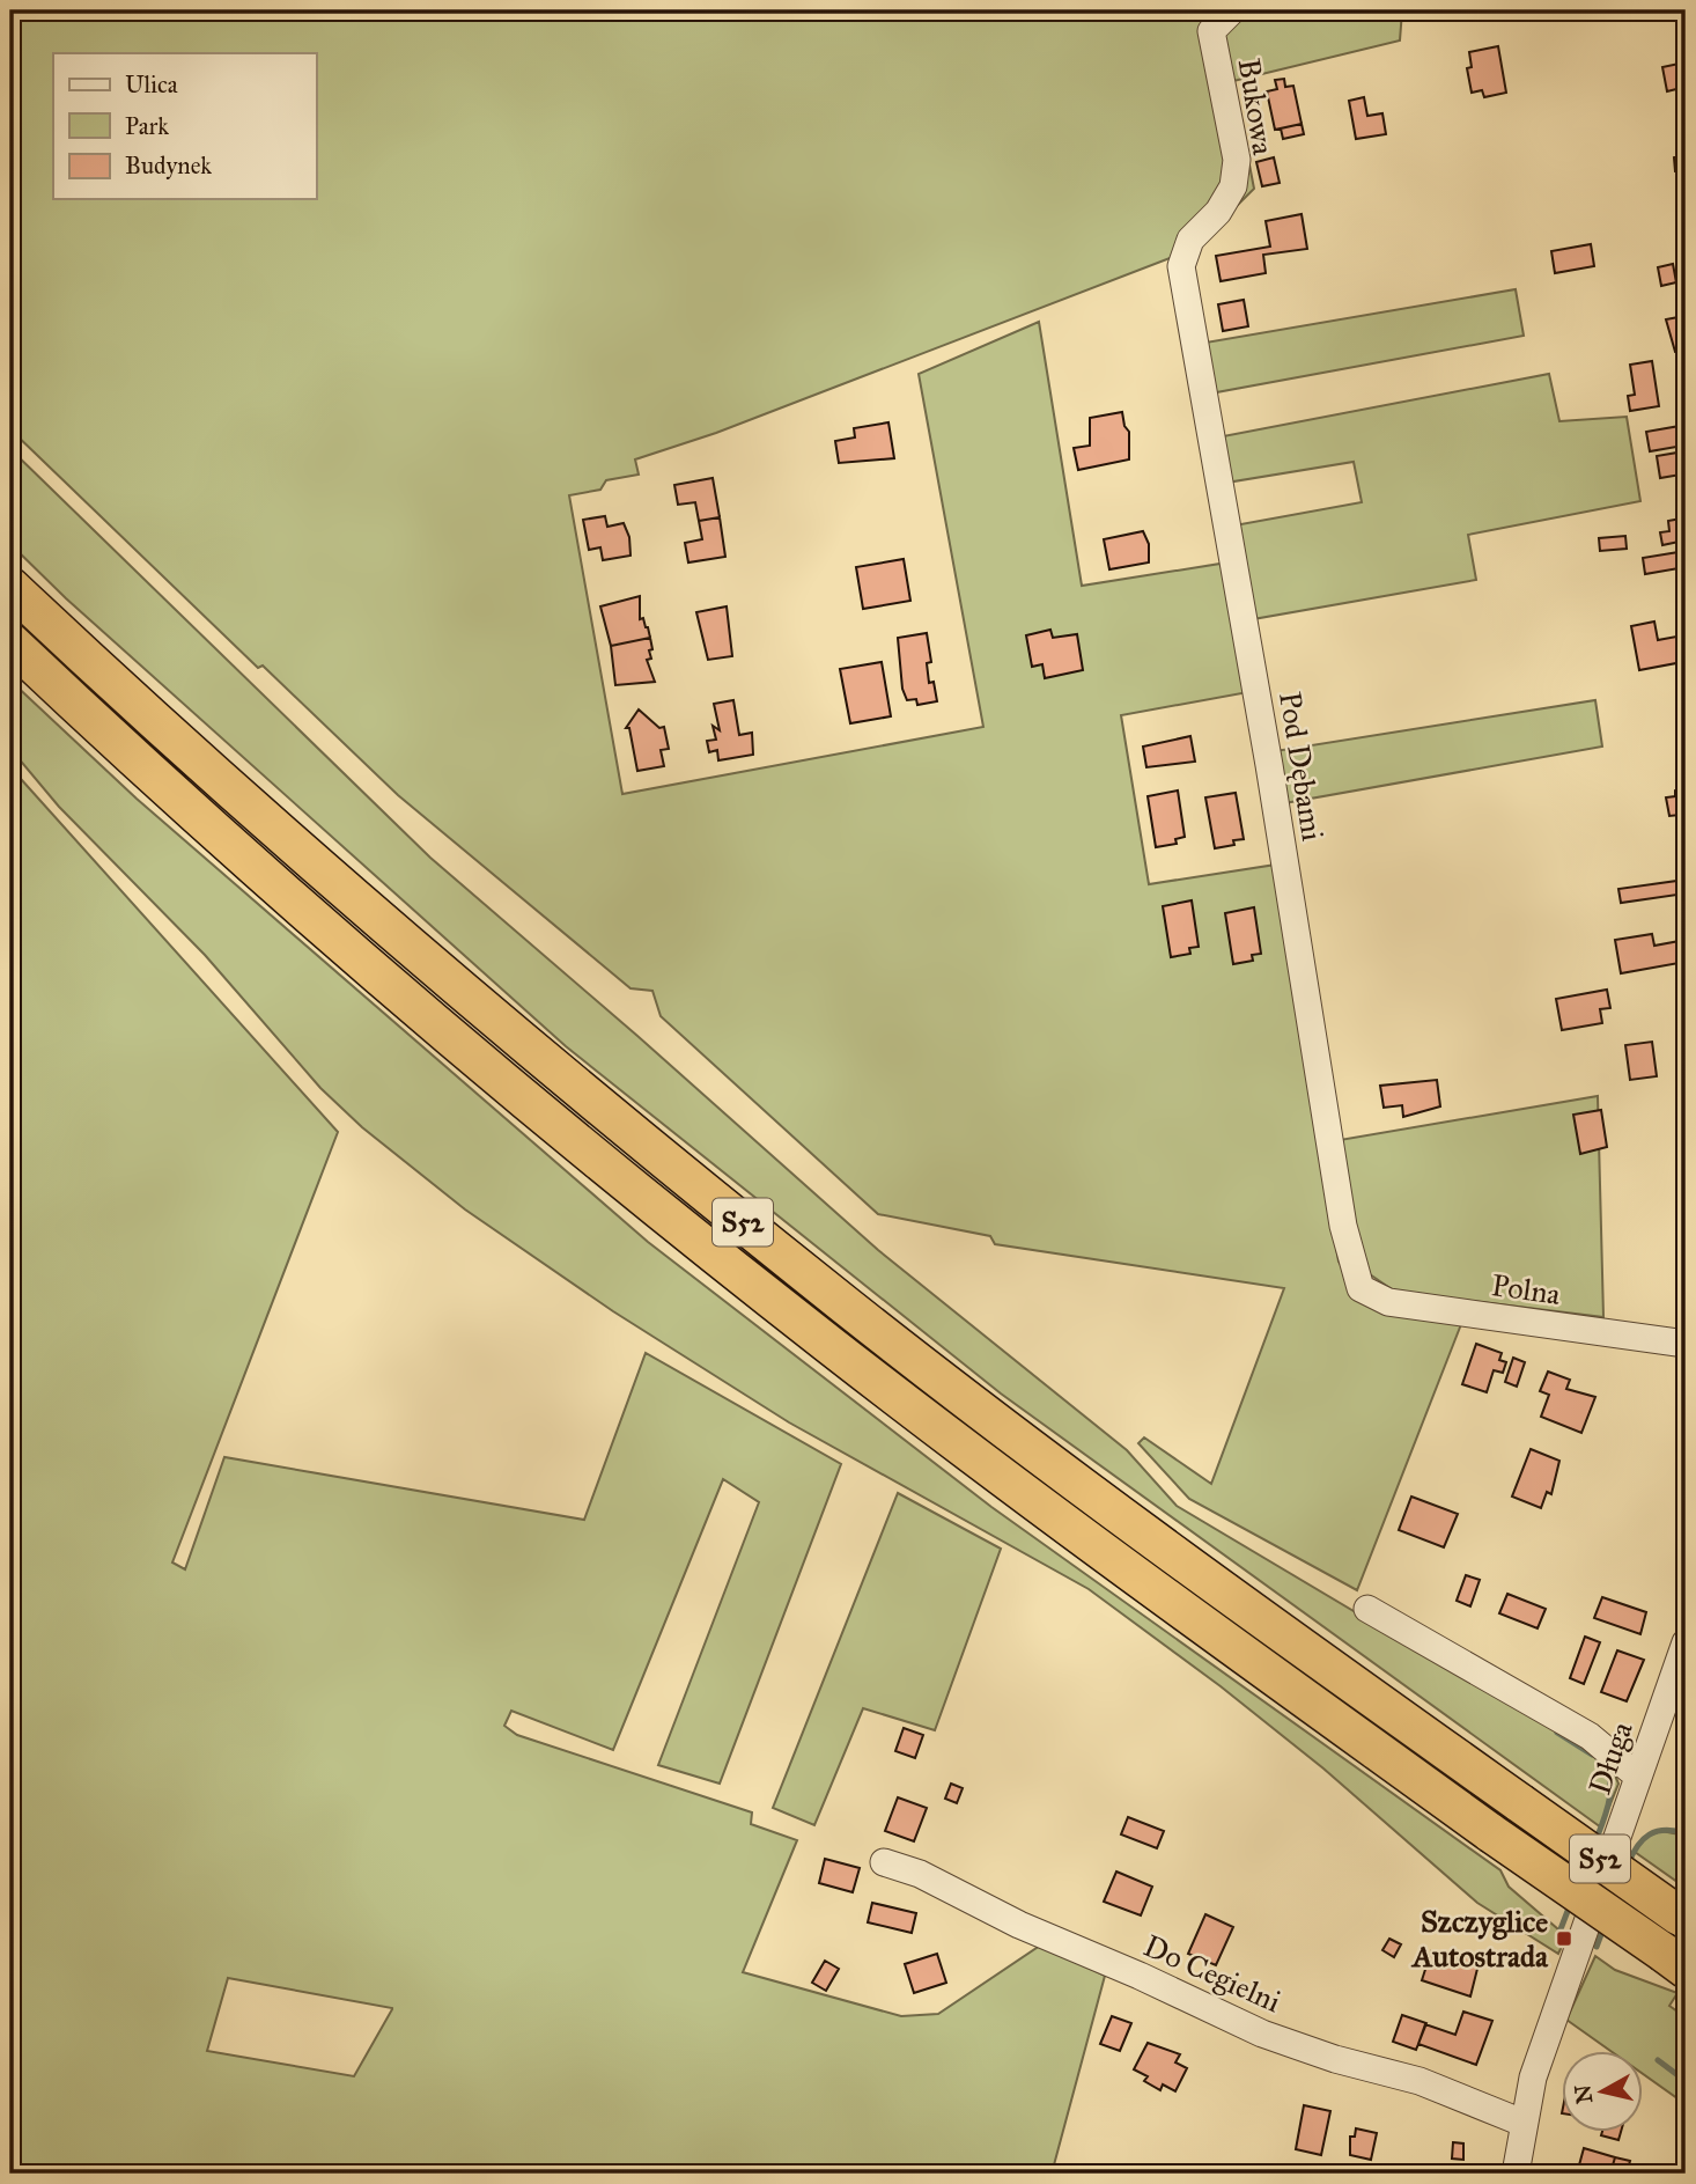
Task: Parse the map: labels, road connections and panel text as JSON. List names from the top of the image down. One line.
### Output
{"streets":{"highway":["S52"],"street":["Bukowa","Pod Dębami","Polna","Długa","Do Cegielni"]},"crossings":[["Bukowa","Pod Dębami"],["Pod Dębami","Polna"],["Długa","Do Cegielni"]],"places":{"transit":["Szczyglice Autostrada"]},"legend":["Ulica","Park","Budynek"],"north":"left"}
